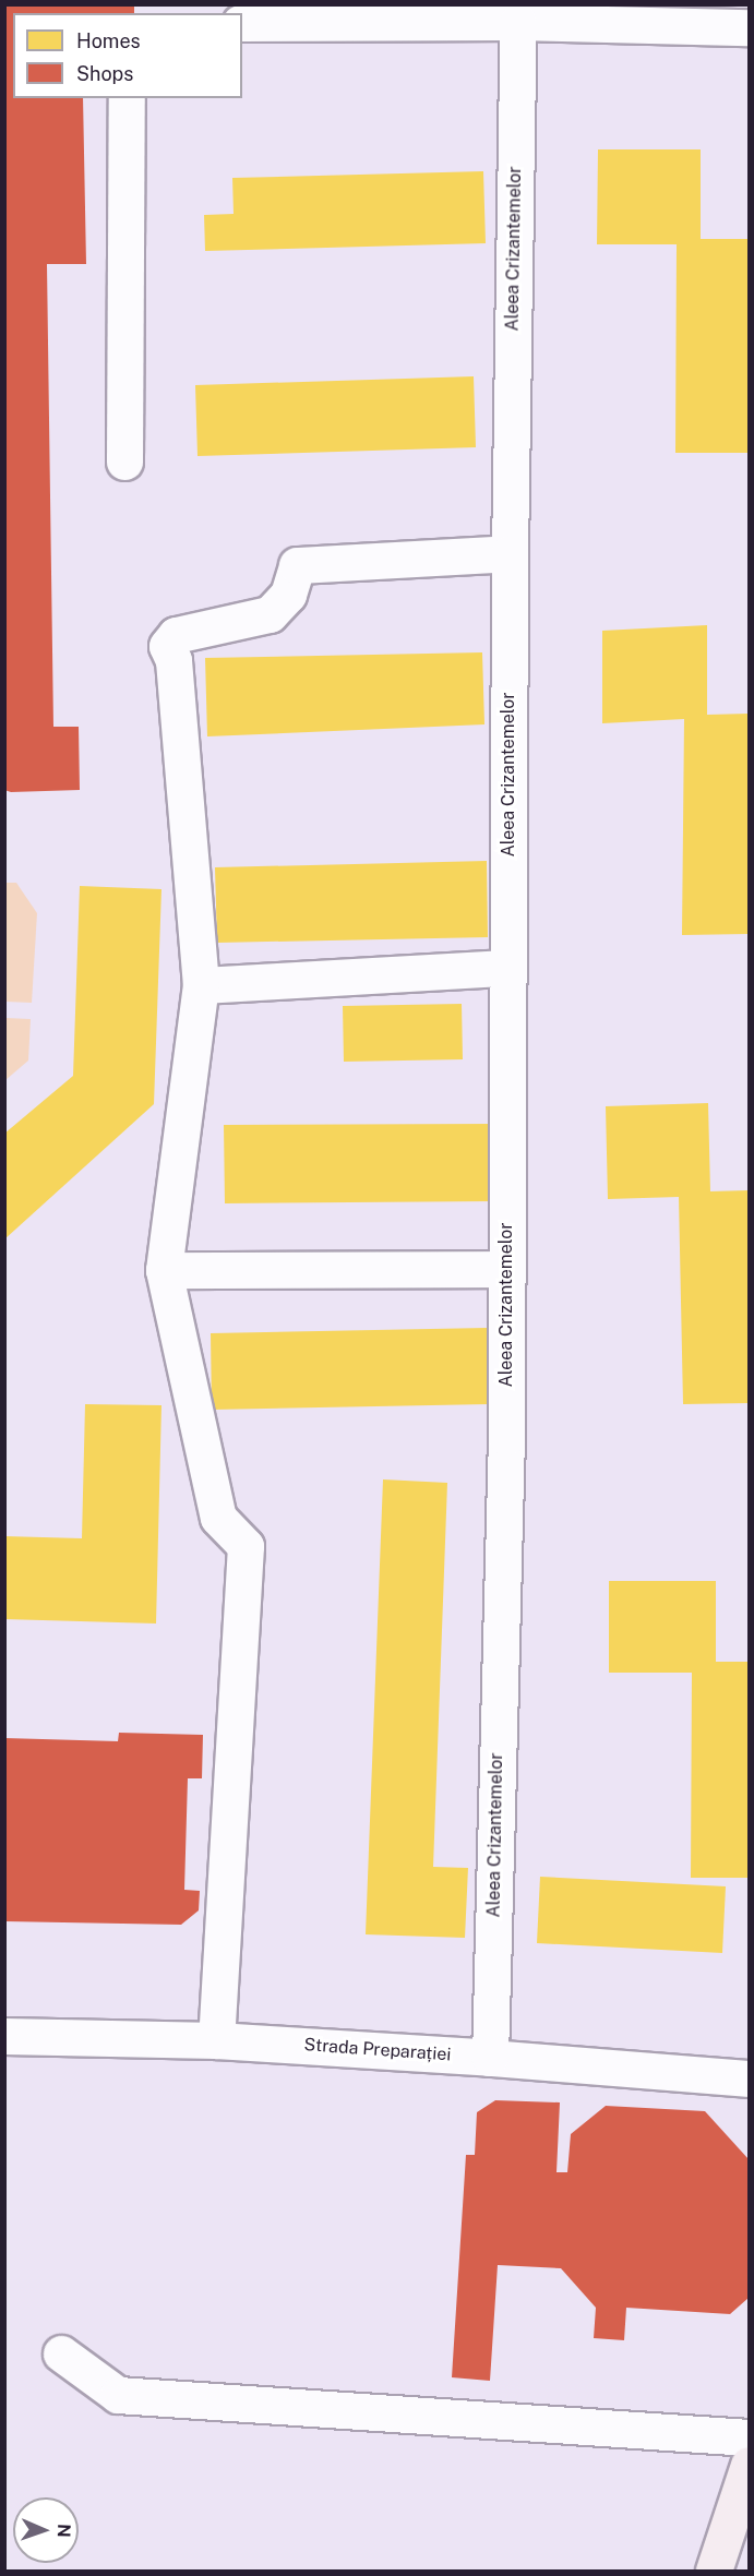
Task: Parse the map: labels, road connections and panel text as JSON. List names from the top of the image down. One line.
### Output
{"streets":{"street":["Aleea Crizantemelor","Strada Preparației"]},"crossings":[["Aleea Crizantemelor","Strada Preparației"]],"legend":["Homes","Shops"],"north":"right"}
